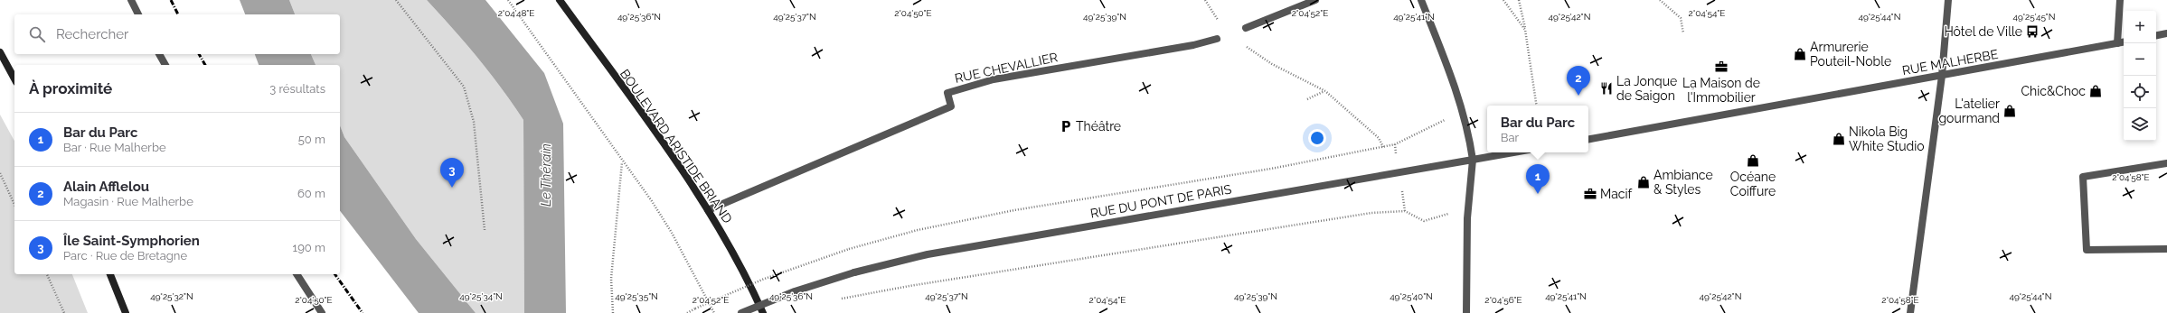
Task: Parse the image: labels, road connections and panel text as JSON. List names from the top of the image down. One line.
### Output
{"streets":{"main road":["BOULEVARD ARISTIDE BRIAND"],"street":["RUE MALHERBE","RUE CHEVALLIER","RUE DU PONT DE PARIS"]},"crossings":[["RUE CHEVALLIER","BOULEVARD ARISTIDE BRIAND"]],"water":["Le Thérain"],"places":{"bus stop":["Hôtel de Ville"],"shop":["Armurerie Pouteil-Noble","Chic&Choc","L'atelier gourmand","Nikola Big White Studio","Océane Coiffure","Ambiance & Styles"],"office":["La Maison de l'Immobilier","Macif"],"restaurant":["La Jonque de Saigon"],"parking":["Théâtre"]},"page":{"map_buttons":["+","−"],"search":"Rechercher","heading":["À proximité","3 résultats"],"pins":["2","3","1"],"popup":["Bar du Parc","Bar"],"list":[{"mark":"1","name":"Bar du Parc","note":"Bar · Rue Malherbe","value":"50 m"},{"mark":"2","name":"Alain Afflelou","note":"Magasin · Rue Malherbe","value":"60 m"},{"mark":"3","name":"Île Saint-Symphorien","note":"Parc · Rue de Bretagne","value":"190 m"}]},"coordinates":["2°04'48\"E","2°04'50\"E","2°04'52\"E","2°04'54\"E","49°25'36\"N","49°25'37\"N","49°25'39\"N","49°25'41\"N","49°25'42\"N","49°25'44\"N","49°25'45\"N","2°04'58\"E","49°25'32\"N","49°25'34\"N","49°25'35\"N","49°25'40\"N","2°04'56\"E"]}
